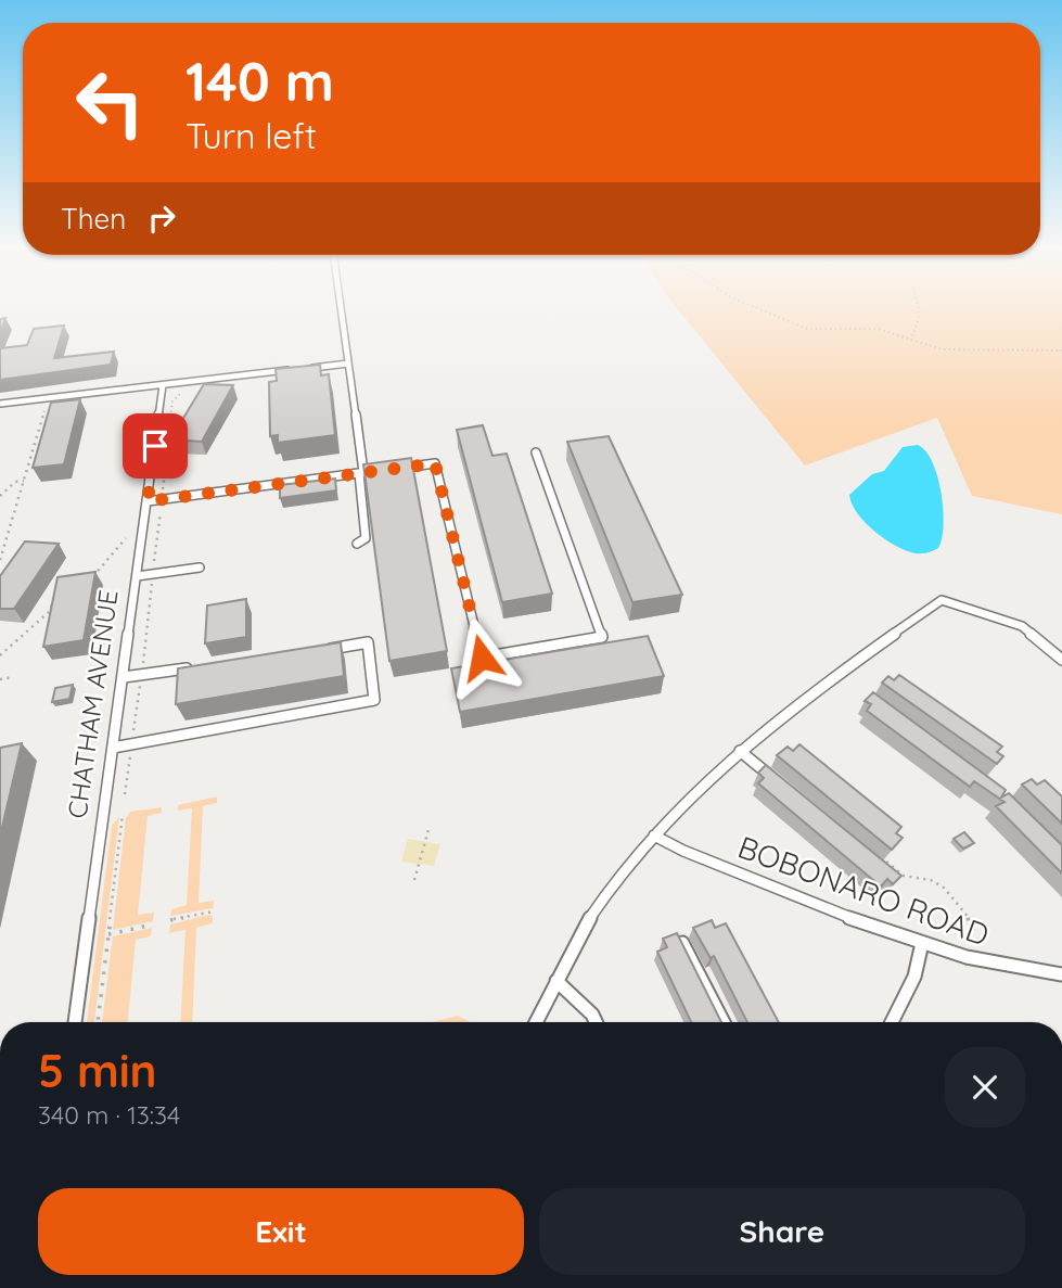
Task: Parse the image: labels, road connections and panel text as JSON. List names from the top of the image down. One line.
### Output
{"streets":{"lane":["CHATHAM AVENUE","BOBONARO ROAD"]},"page":{"turn":["140 m","Turn left"],"then":"Then","heading":["5 min","340 m · 13:34"],"buttons":["Exit","Share"]}}
